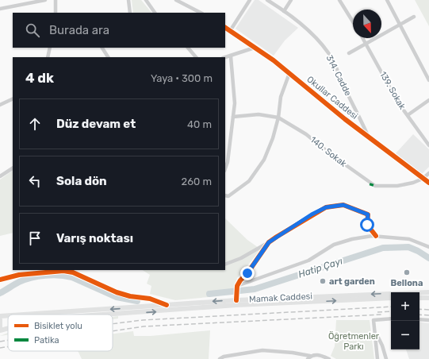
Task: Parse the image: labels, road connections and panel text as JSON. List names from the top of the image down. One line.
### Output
{"streets":{"main road":["Mamak Caddesi"],"street":["314. Cadde","139. Sokak","Okullar Caddesi","140. Sokak"]},"crossings":[["314. Cadde","Okullar Caddesi"],["Okullar Caddesi","140. Sokak"]],"water":["Hatip Çayı"],"parks":["Öğretmenler Parkı"],"places":["Bellona","art garden"],"legend":["Bisiklet yolu","Patika"],"north":"bottom","page":{"search":"Burada ara","heading":["4 dk","Yaya · 300 m"],"list":[["Düz devam et","40 m"],["Sola dön","260 m"],"Varış noktası"],"map_buttons":["+","−"]}}
